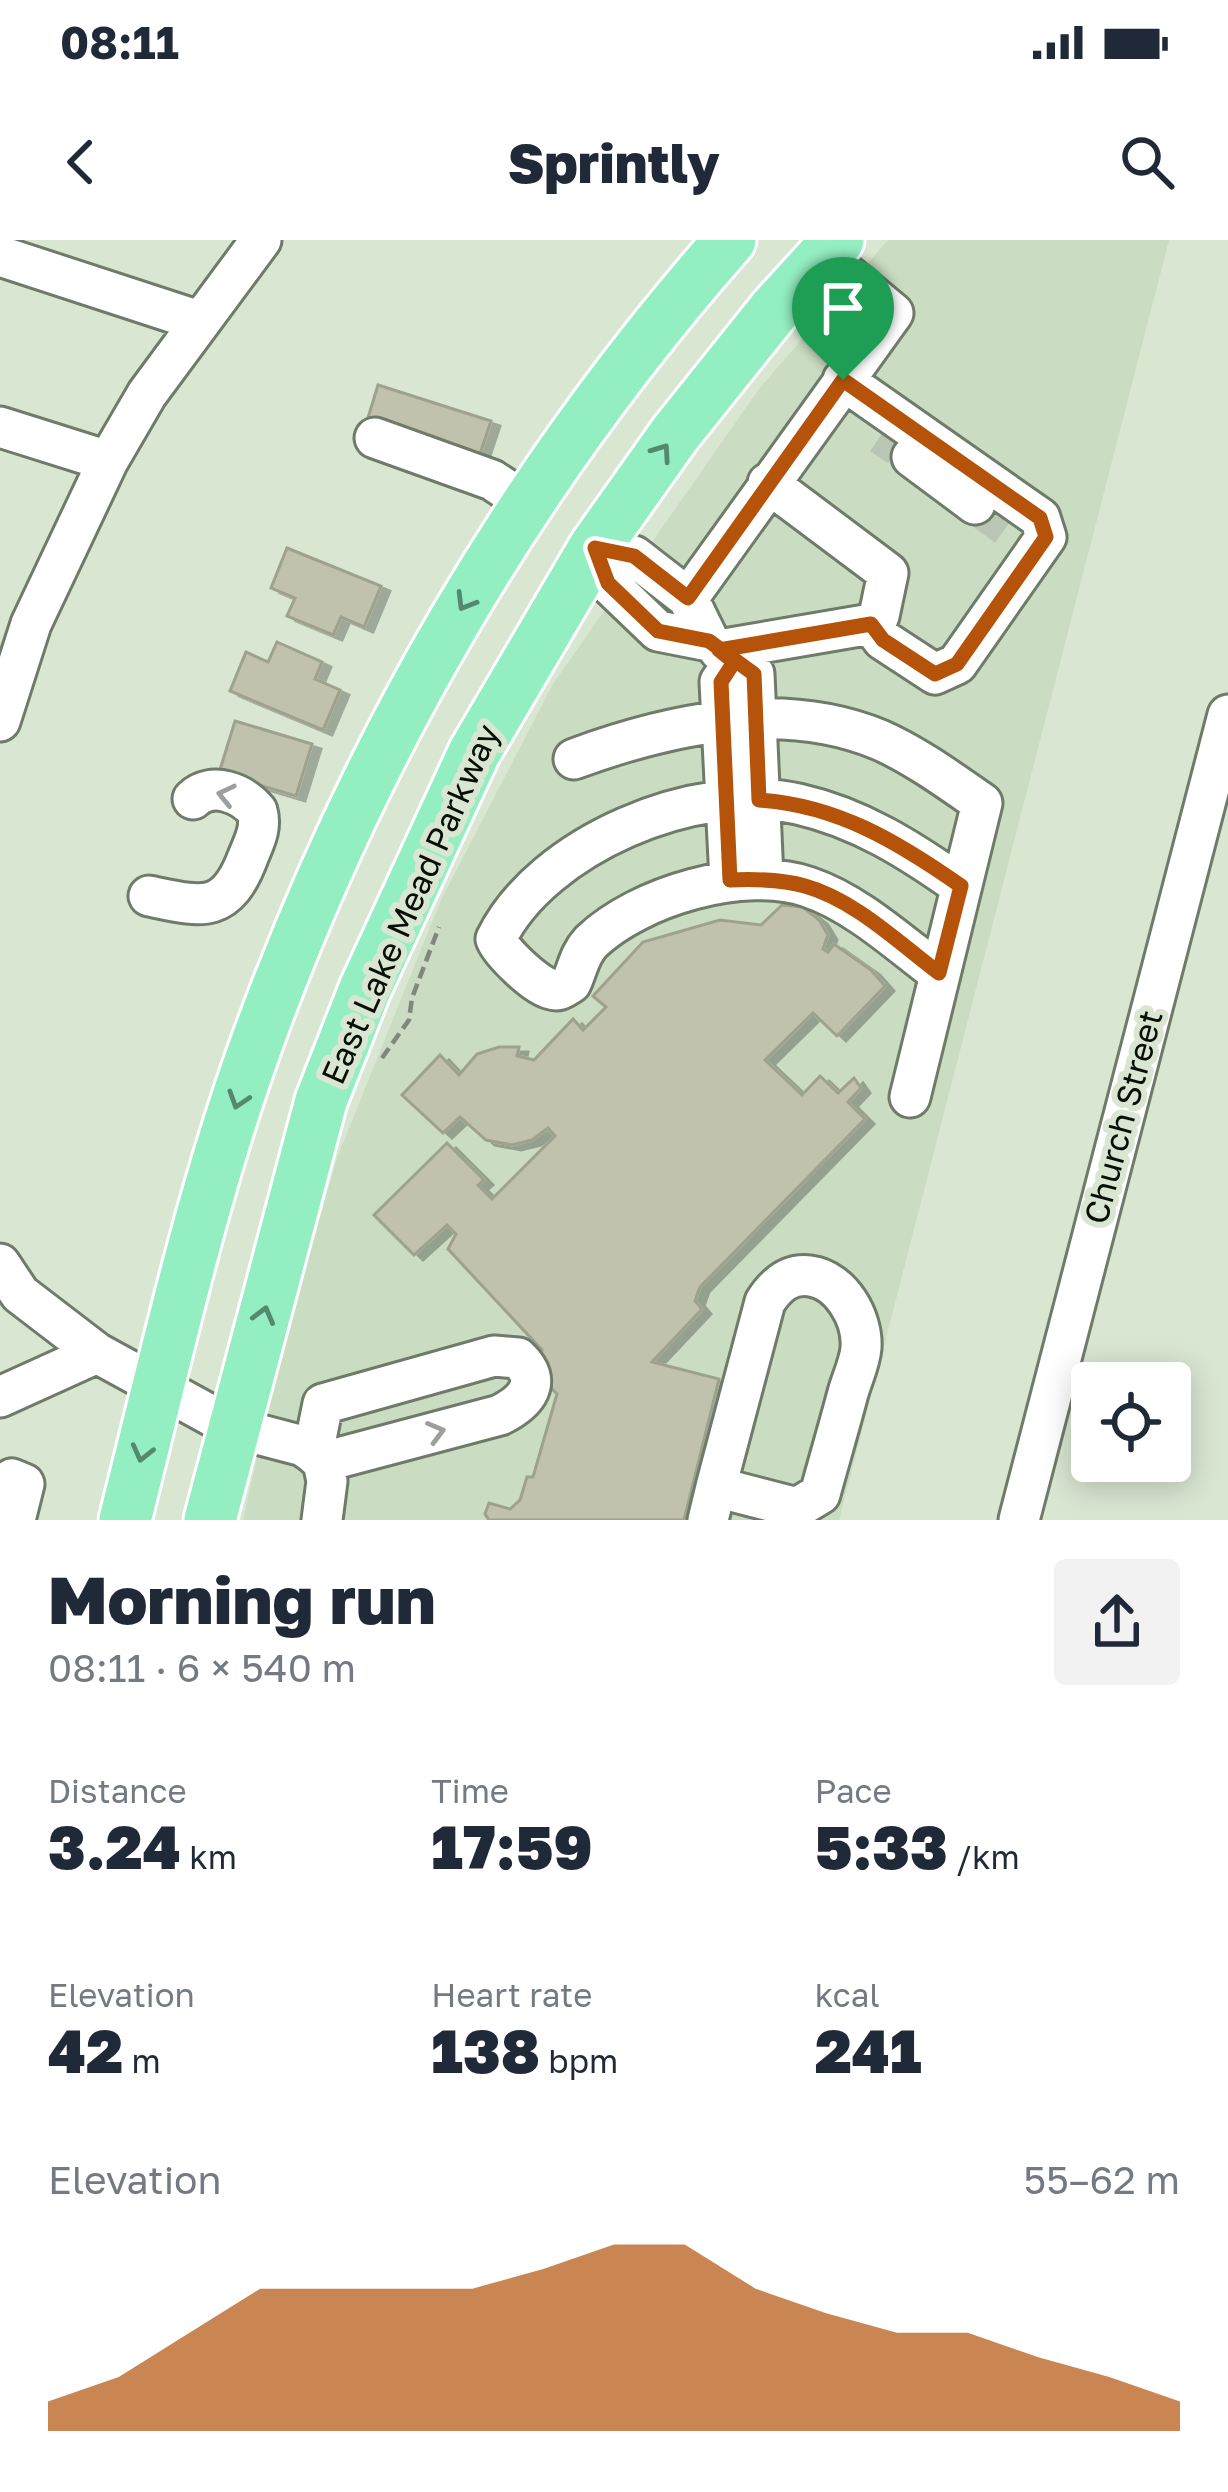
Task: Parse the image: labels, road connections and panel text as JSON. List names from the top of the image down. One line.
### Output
{"streets":{"main road":["East Lake Mead Parkway"],"street":["Church Street"]},"page":{"status":"08:11","header":"Sprintly","heading":["Morning run","08:11 · 6 × 540 m"],"stats":[["Distance","3.24 km"],["Time","17:59"],["Pace","5:33 /km"],["Elevation","42 m"],["Heart rate","138 bpm"],["kcal","241"]],"chart":["Elevation","55–62 m"]}}
